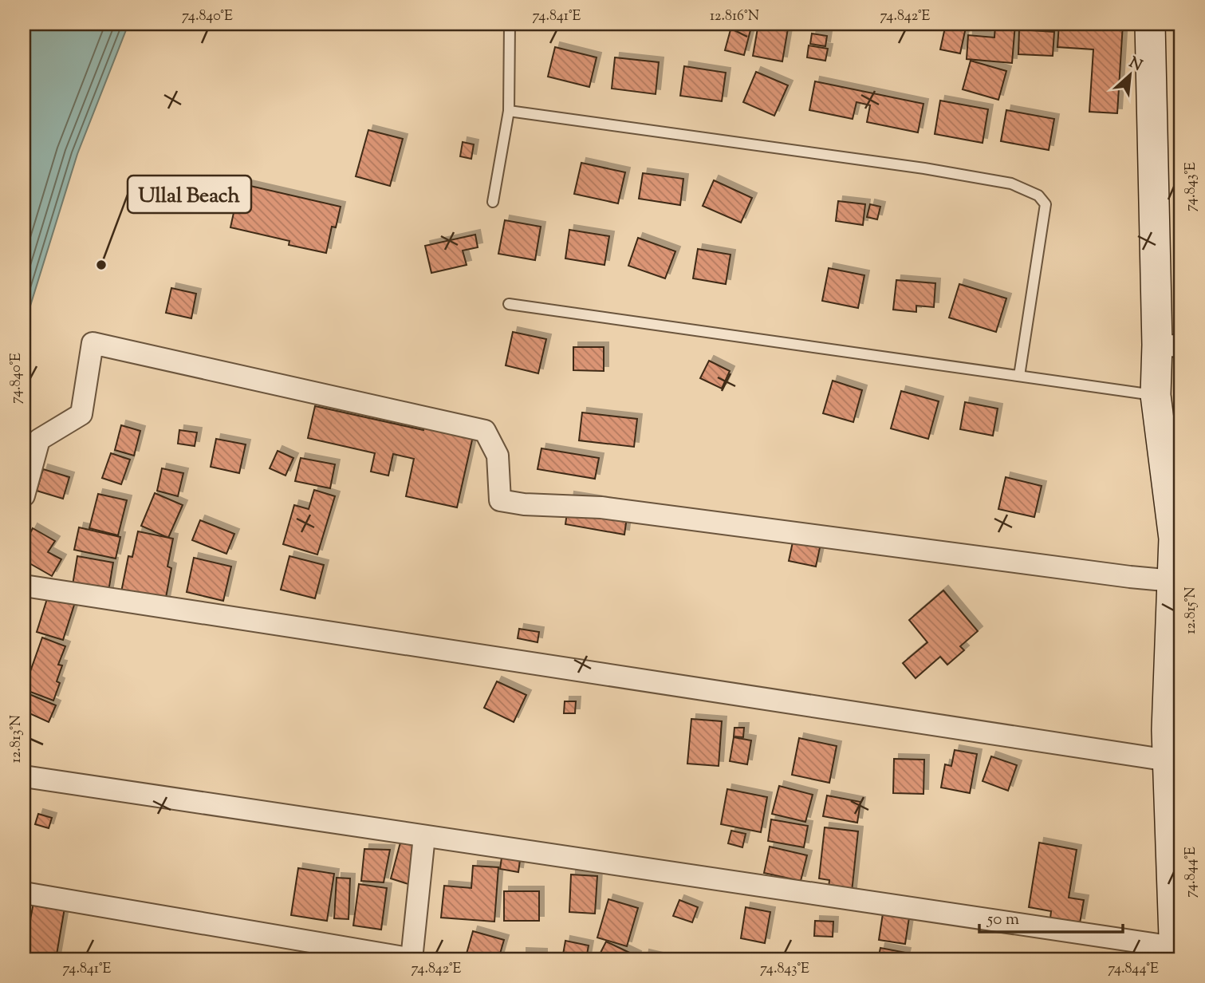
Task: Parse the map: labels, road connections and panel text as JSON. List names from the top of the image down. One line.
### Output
{"places":["Ullal Beach"],"scale_bar":"50 m","north":"top right","coordinates":["74.840°E","74.841°E","12.816°N","74.842°E","74.843°E","12.815°N","12.813°N","74.844°E"]}
